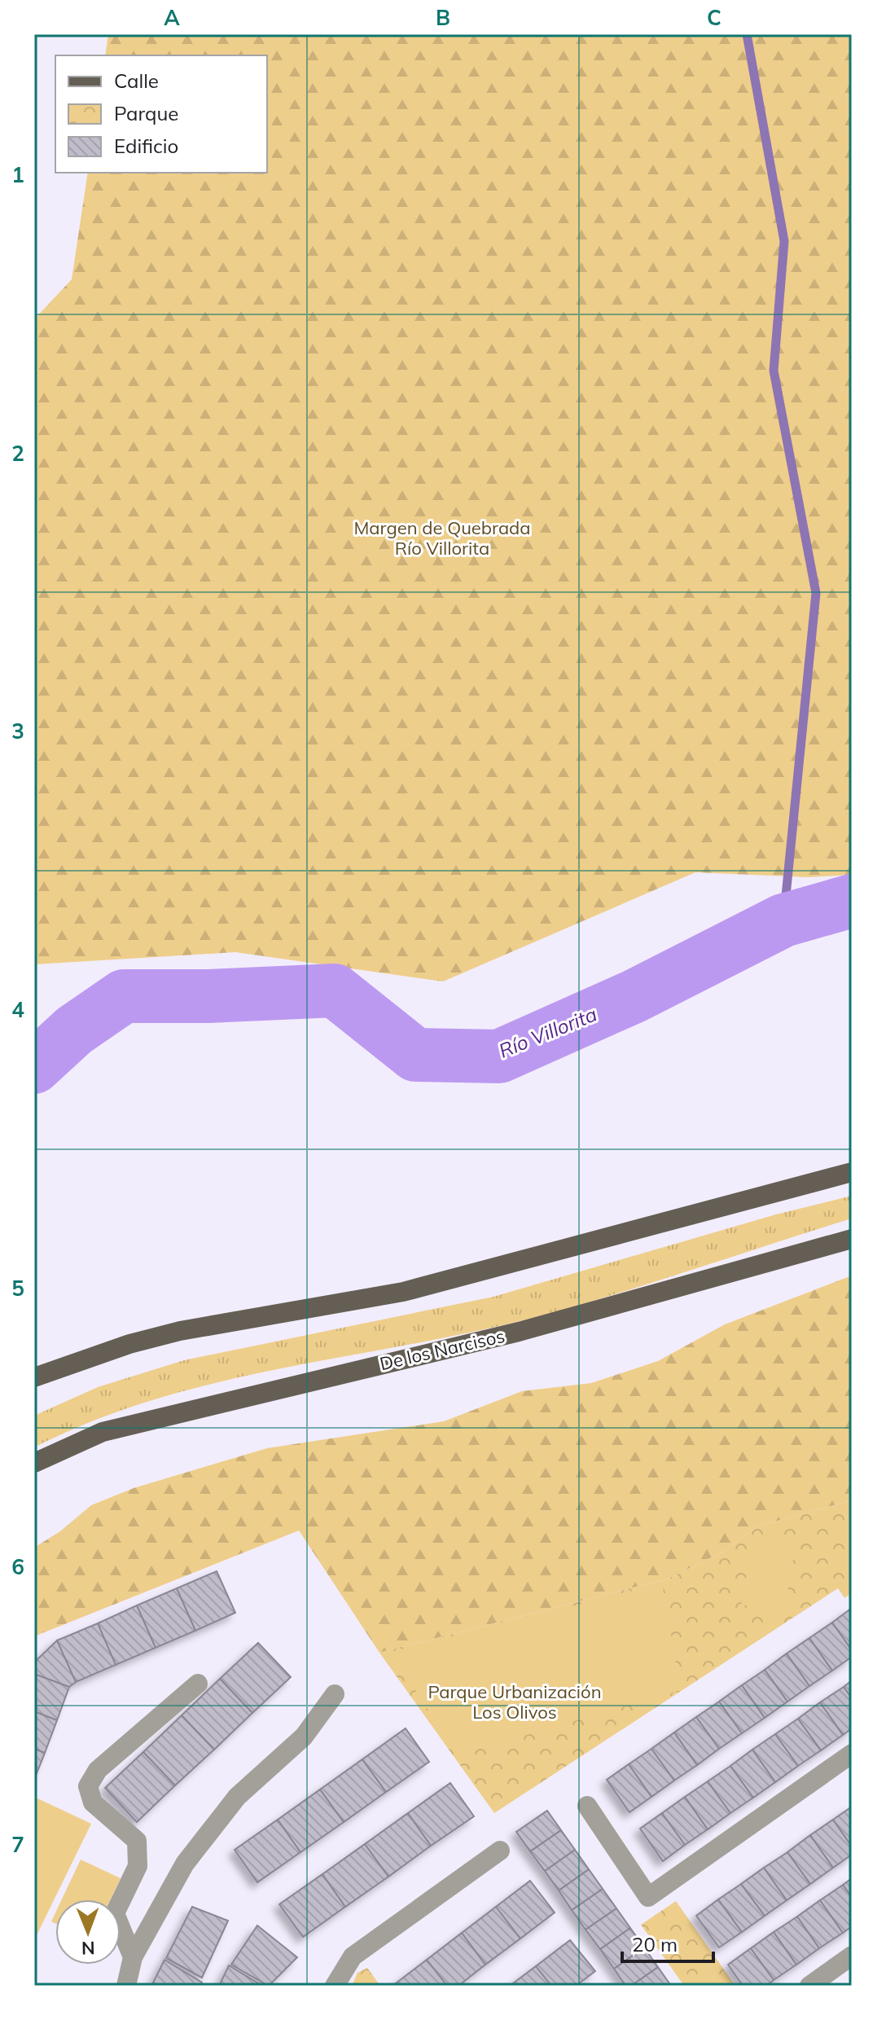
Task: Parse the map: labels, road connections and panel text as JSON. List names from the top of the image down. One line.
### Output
{"streets":{"main road":["De los Narcisos"]},"water":["Río Villorita"],"parks":["Margen de Quebrada Río Villorita","Parque Urbanización Los Olivos"],"legend":["Calle","Parque","Edificio"],"scale_bar":"20 m","north":"bottom","grid":{"columns":["A","B","C"],"rows":["1","2","3","4","5","6","7"]}}
